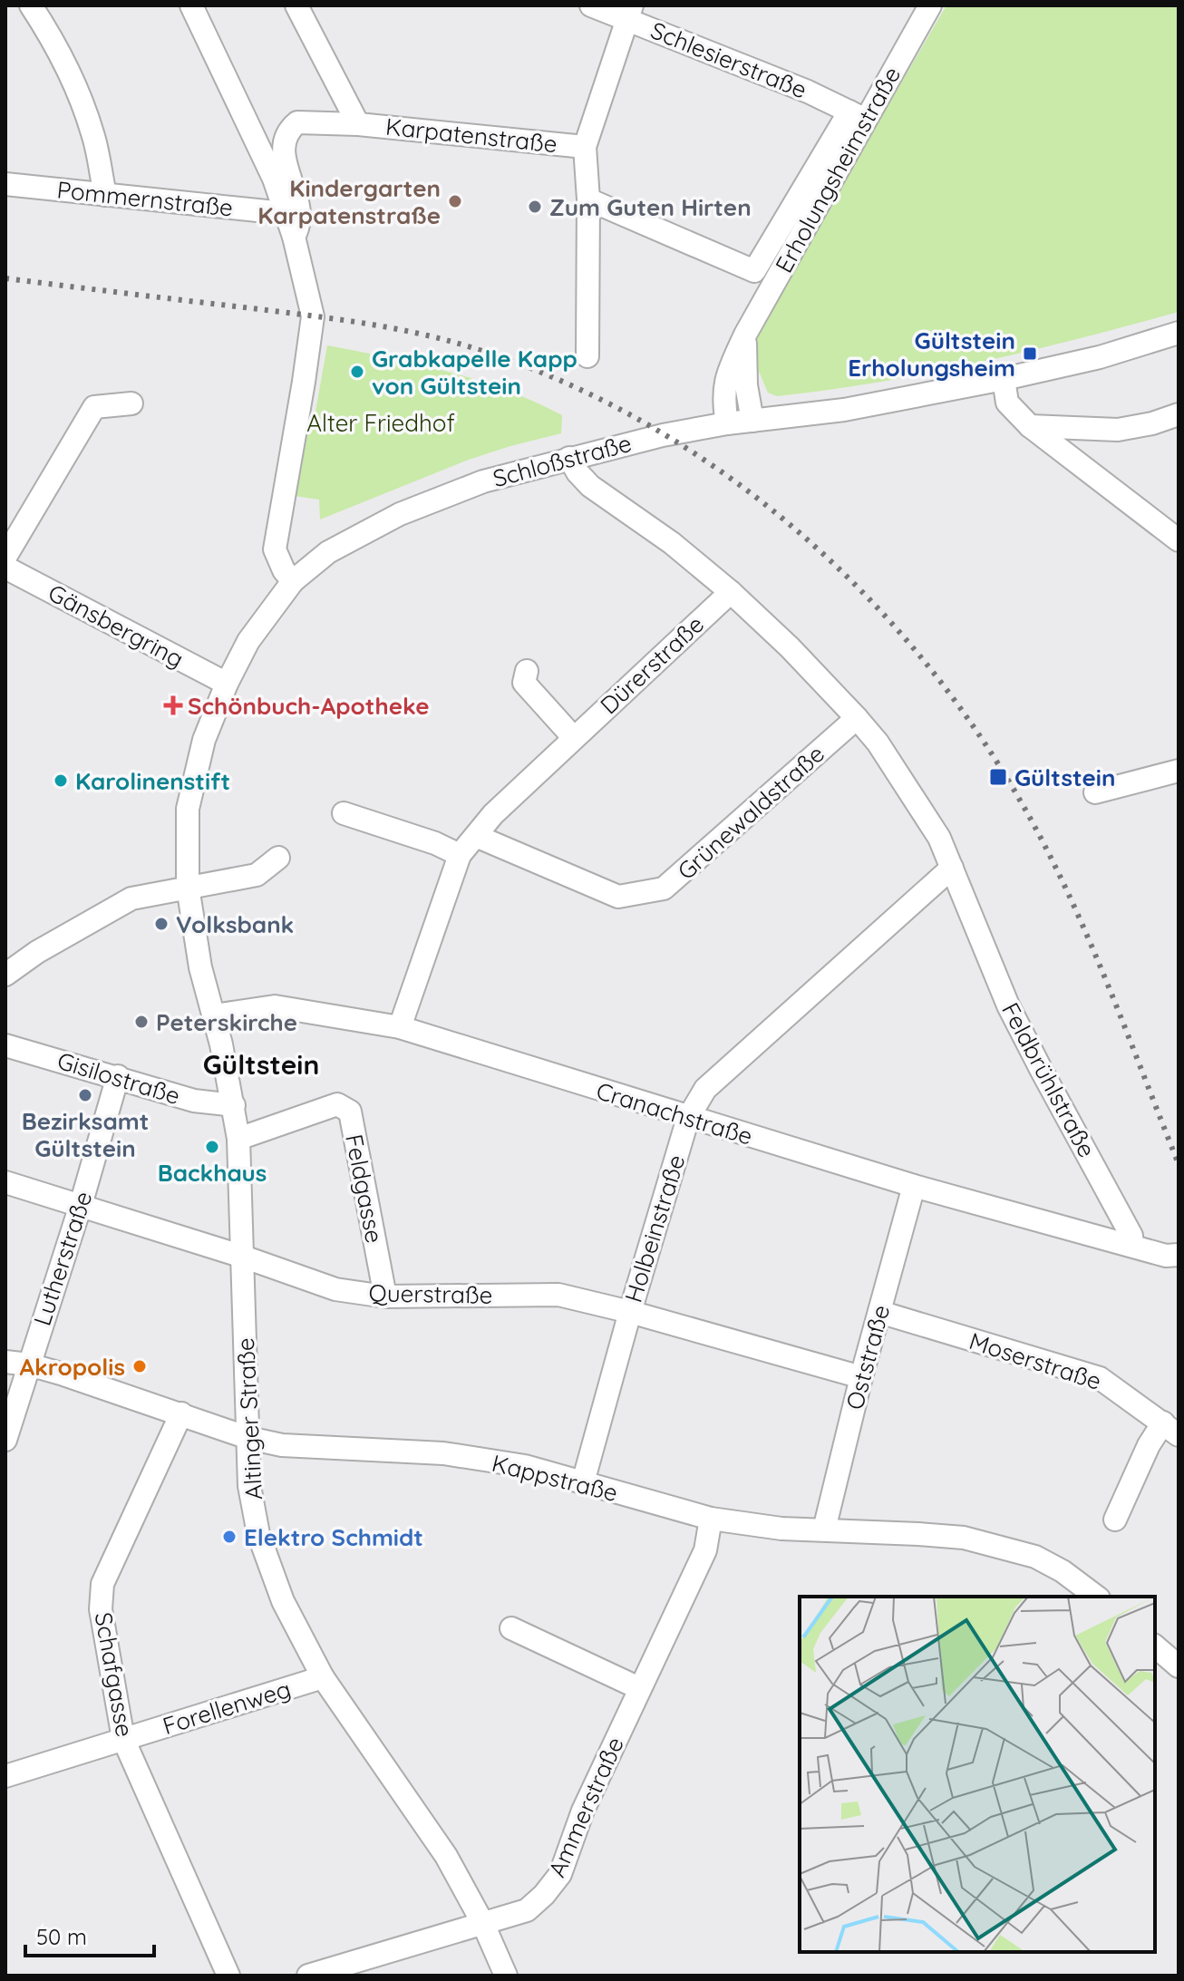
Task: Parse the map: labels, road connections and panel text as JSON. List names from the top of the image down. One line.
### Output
{"streets":{"street":["Schlesierstraße","Karpatenstraße","Erholungsheimstraße","Pommernstraße","Schloßstraße","Gänsbergring","Dürerstraße","Grünewaldstraße","Gisilostraße","Feldbrühlstraße","Cranachstraße","Feldgasse","Holbeinstraße","Lutherstraße","Querstraße","Oststraße","Moserstraße","Altinger Straße","Kappstraße","Schafgasse","Forellenweg","Ammerstraße"]},"crossings":[["Schlesierstraße","Erholungsheimstraße"],["Erholungsheimstraße","Schloßstraße"],["Schloßstraße","Gänsbergring"],["Schloßstraße","Feldbrühlstraße"],["Schloßstraße","Altinger Straße"],["Dürerstraße","Grünewaldstraße"],["Dürerstraße","Feldbrühlstraße"],["Dürerstraße","Cranachstraße"],["Grünewaldstraße","Feldbrühlstraße"],["Gisilostraße","Lutherstraße"],["Gisilostraße","Altinger Straße"],["Feldbrühlstraße","Cranachstraße"],["Feldbrühlstraße","Holbeinstraße"],["Cranachstraße","Holbeinstraße"],["Cranachstraße","Oststraße"],["Cranachstraße","Altinger Straße"],["Feldgasse","Querstraße"],["Feldgasse","Altinger Straße"],["Holbeinstraße","Querstraße"],["Holbeinstraße","Kappstraße"],["Lutherstraße","Querstraße"],["Lutherstraße","Kappstraße"],["Querstraße","Oststraße"],["Querstraße","Altinger Straße"],["Oststraße","Moserstraße"],["Oststraße","Kappstraße"],["Altinger Straße","Kappstraße"],["Altinger Straße","Forellenweg"],["Altinger Straße","Ammerstraße"],["Kappstraße","Schafgasse"],["Kappstraße","Ammerstraße"],["Schafgasse","Forellenweg"]],"districts":["Gültstein"],"parks":["Alter Friedhof"],"places":{"other":["Kindergarten Karpatenstraße","Zum Guten Hirten","Grabkapelle Kapp von Gültstein","Karolinenstift","Volksbank","Peterskirche","Bezirksamt Gültstein","Backhaus","Akropolis","Elektro Schmidt"],"transit":["Gültstein Erholungsheim","Gültstein"],"health":["Schönbuch-Apotheke"]},"scale_bar":"50 m"}
